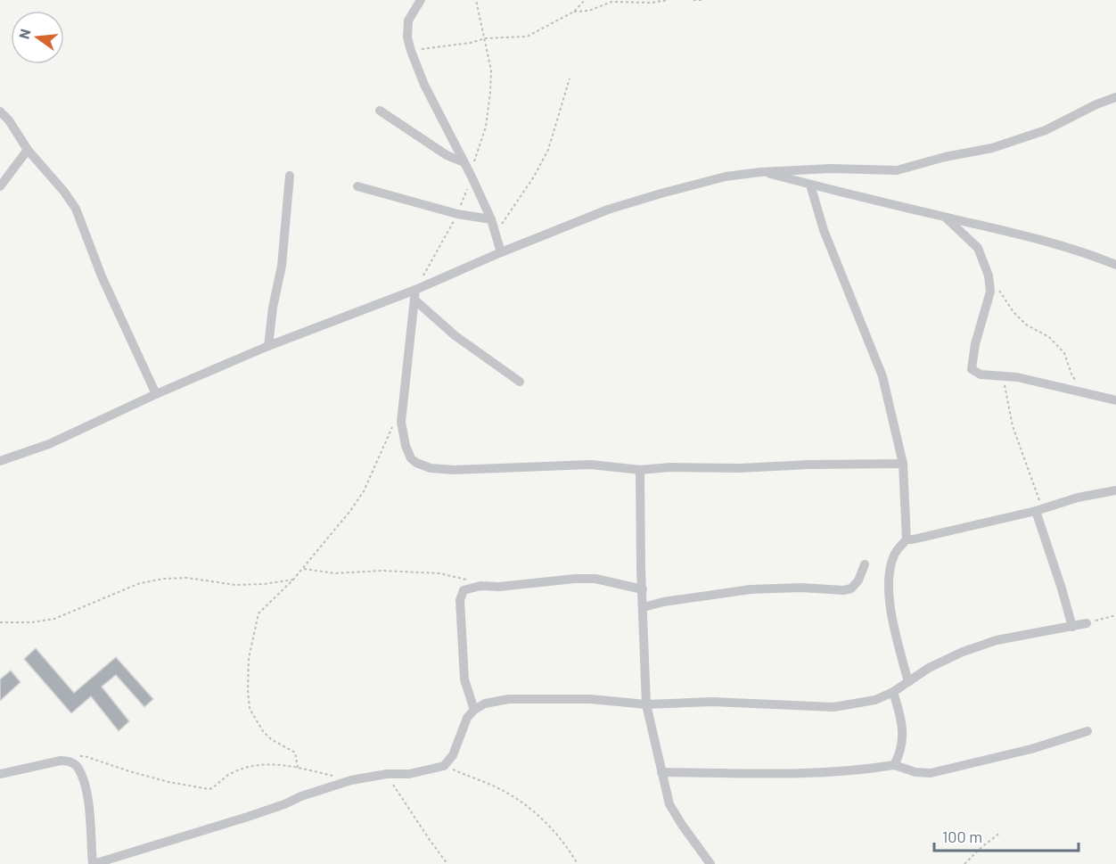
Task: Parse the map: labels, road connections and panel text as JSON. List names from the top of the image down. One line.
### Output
{"scale_bar":"100 m","north":"left"}
